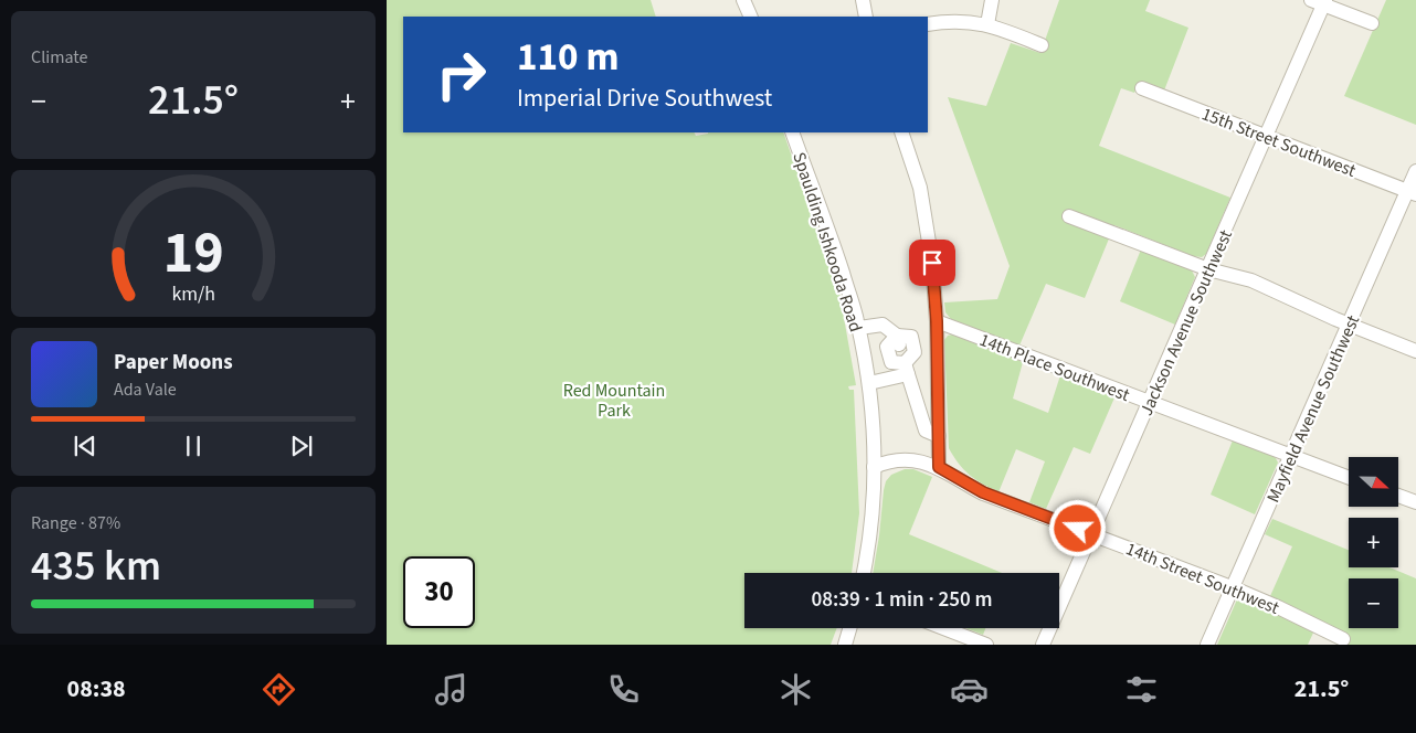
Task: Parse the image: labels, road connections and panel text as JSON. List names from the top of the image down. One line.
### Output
{"streets":{"street":["15th Street Southwest","Spaulding Ishkooda Road","Jackson Avenue Southwest","14th Place Southwest","Mayfield Avenue Southwest","14th Street Southwest"]},"crossings":[["15th Street Southwest","Jackson Avenue Southwest"],["15th Street Southwest","Mayfield Avenue Southwest"],["Spaulding Ishkooda Road","14th Street Southwest"],["Jackson Avenue Southwest","14th Place Southwest"],["Jackson Avenue Southwest","14th Street Southwest"],["14th Place Southwest","Mayfield Avenue Southwest"],["Mayfield Avenue Southwest","14th Street Southwest"]],"parks":["Red Mountain Park"],"north":"right","page":{"tile":["Climate",["Range · 87%","435 km"]],"turn":["110 m","Imperial Drive Southwest"],"heat":["−","21.5°","+"],"song":["Paper Moons","Ada Vale"],"map_buttons":["+","−"],"limit":"30","trip":"08:39 · 1 min · 250 m","tabs":["08:38","21.5°"],"gauge":["19","km/h"]}}
